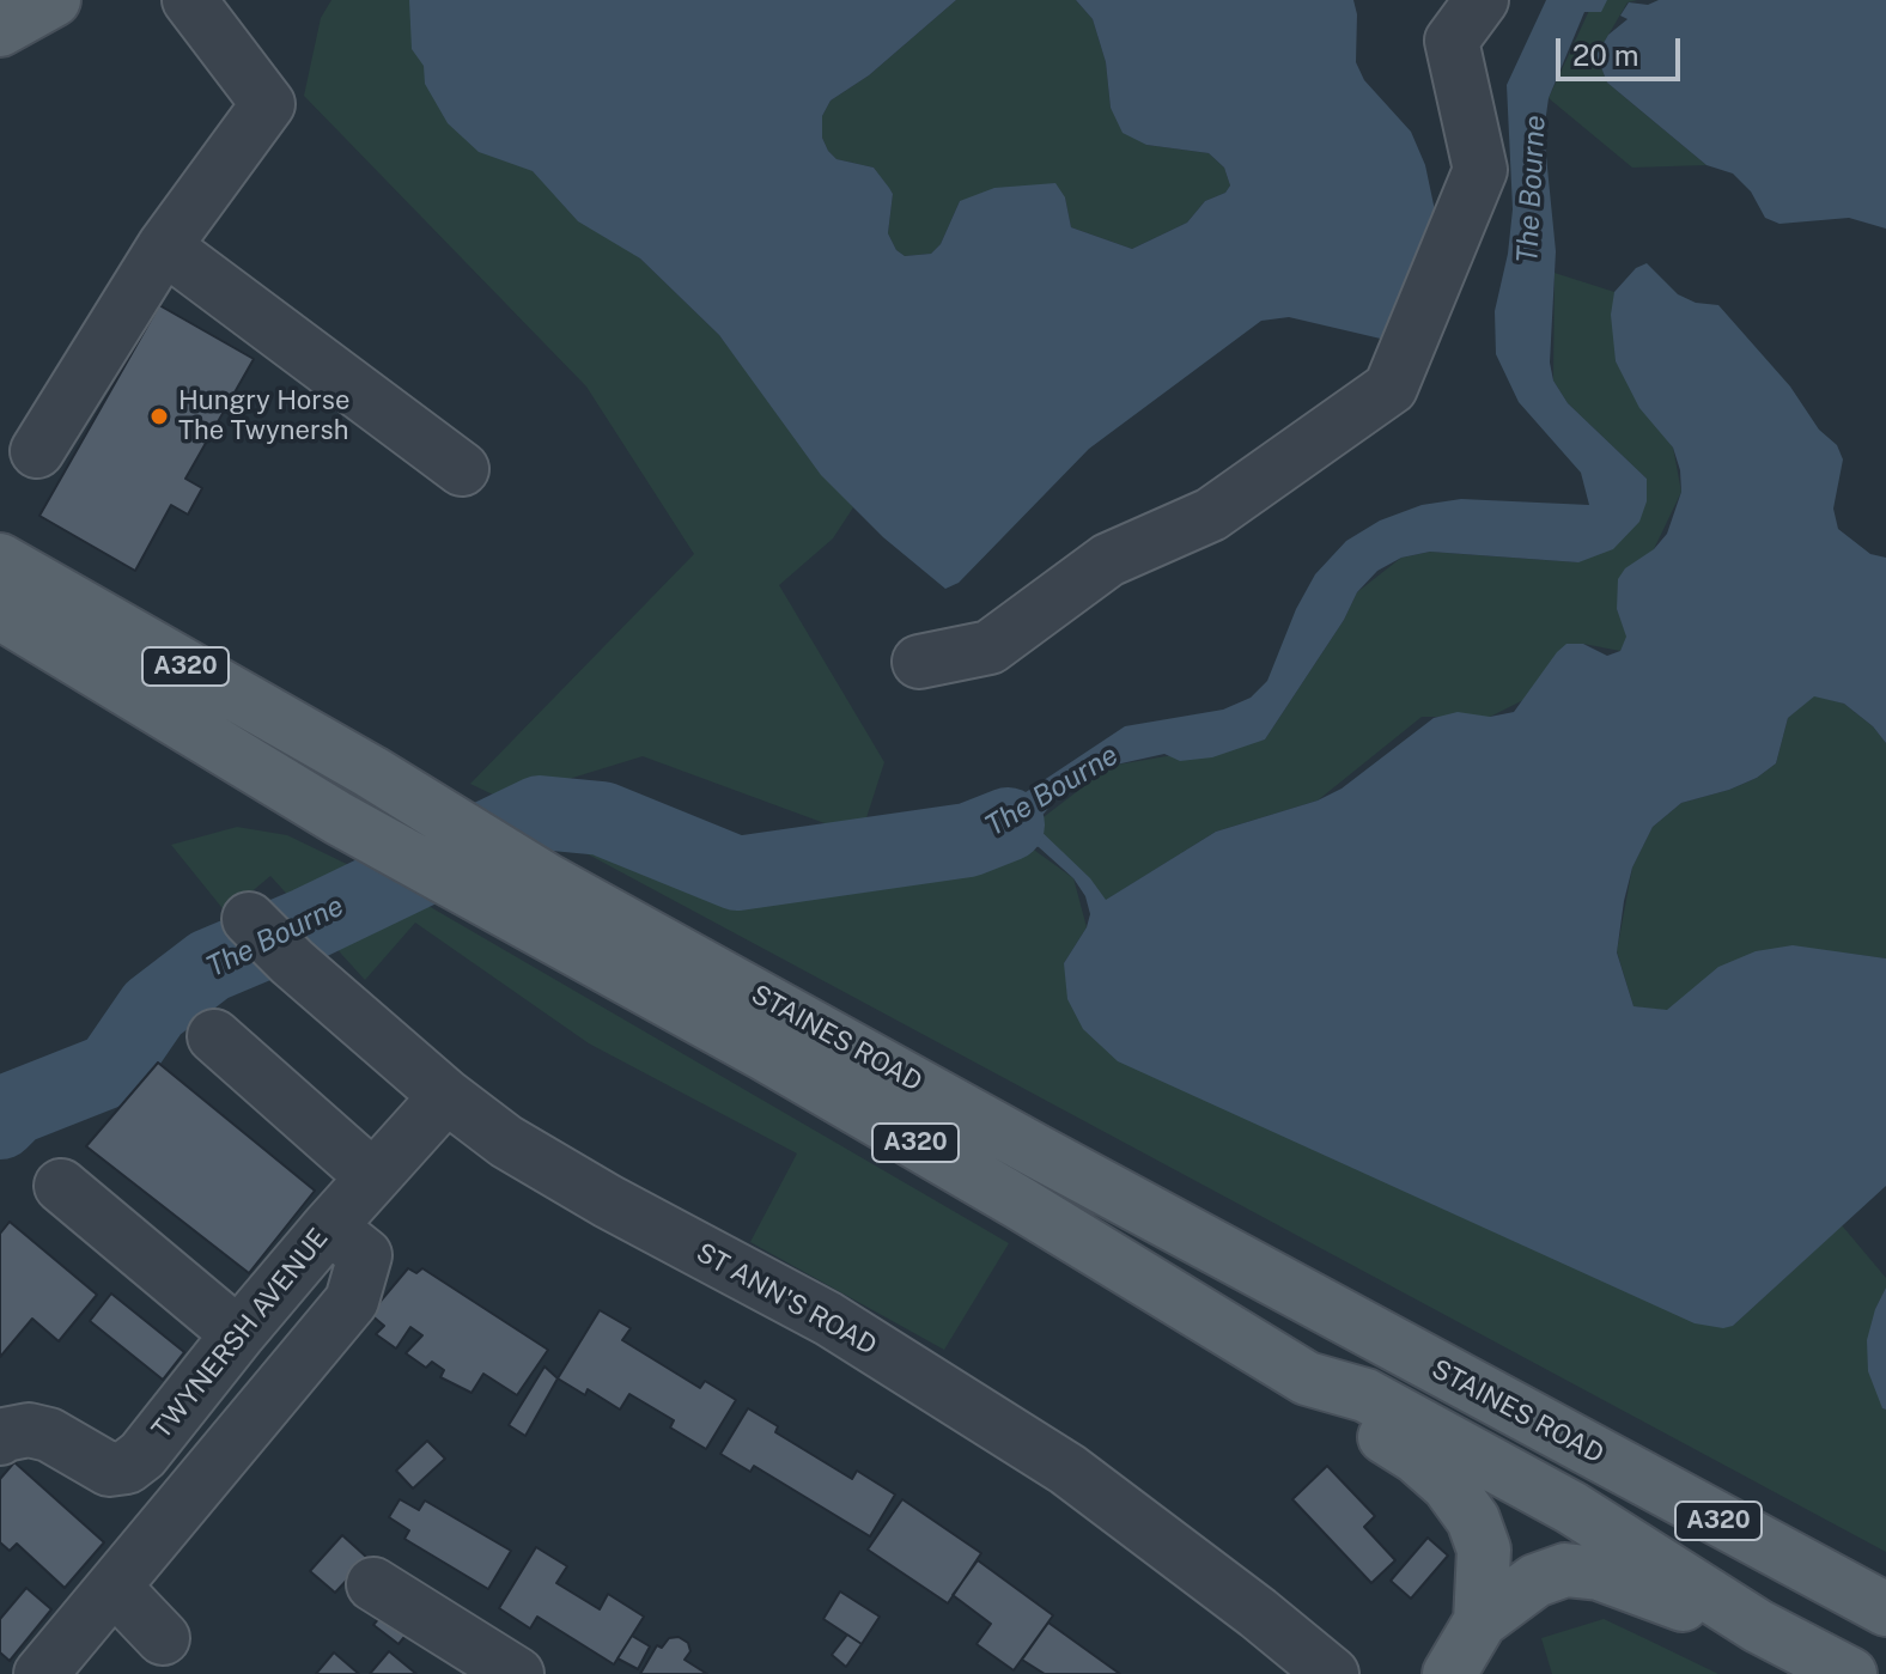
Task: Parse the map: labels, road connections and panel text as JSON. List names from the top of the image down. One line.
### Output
{"streets":{"main road":["A320","STAINES ROAD"],"street":["ST ANN'S ROAD","TWYNERSH AVENUE"]},"crossings":[["ST ANN'S ROAD","TWYNERSH AVENUE"]],"water":["The Bourne"],"places":["Hungry Horse The Twynersh"],"scale_bar":"20 m"}
